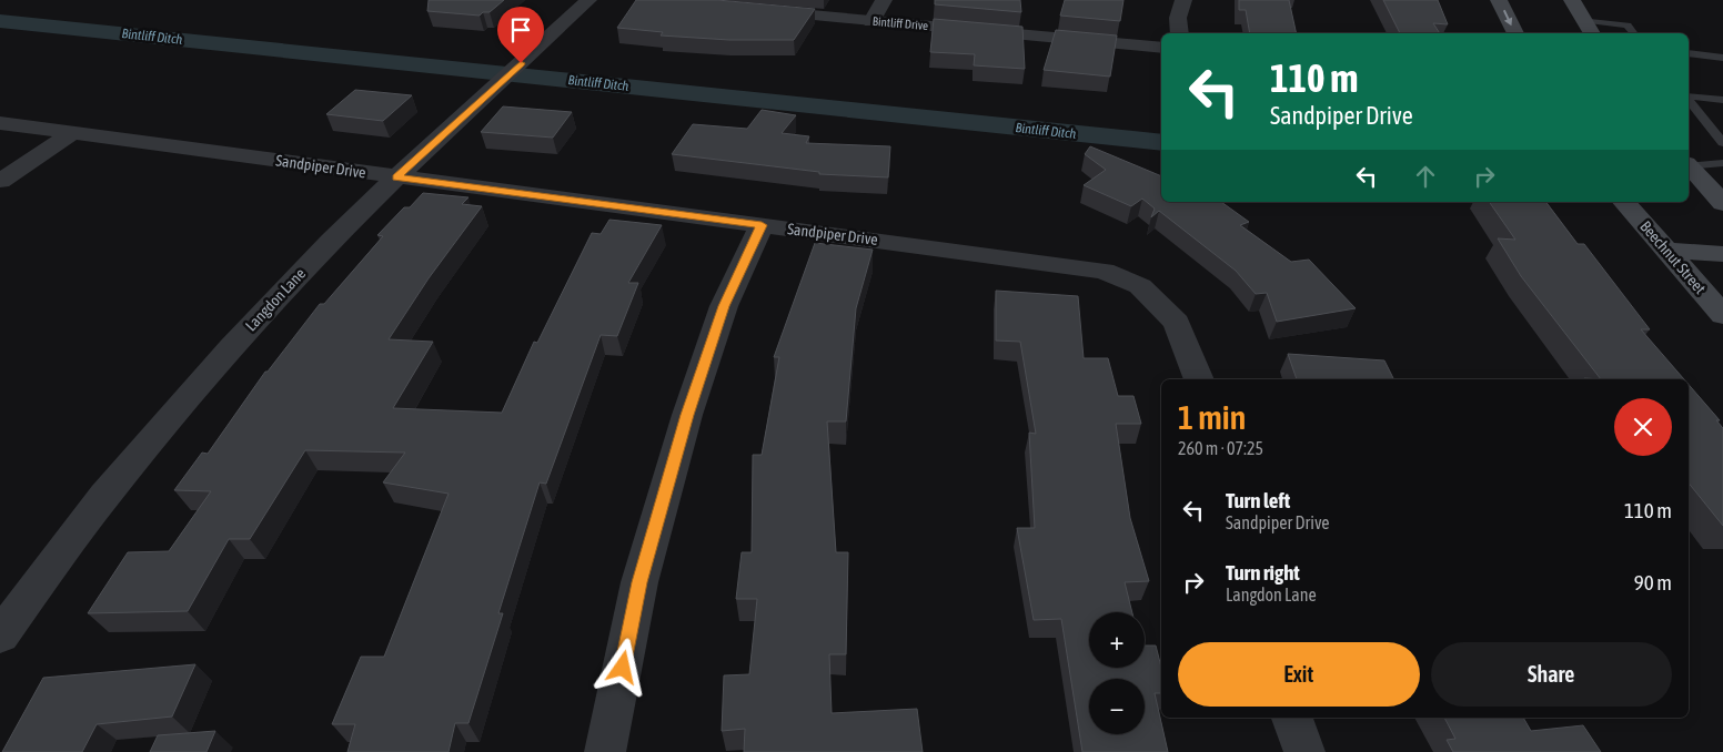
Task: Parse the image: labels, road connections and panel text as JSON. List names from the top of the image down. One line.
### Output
{"streets":{"main road":["Beechnut Street"],"street":["Bintliff Drive","Sandpiper Drive","Langdon Lane"]},"crossings":[["Sandpiper Drive","Langdon Lane"]],"water":["Bintliff Ditch"],"page":{"turn":["110 m","Sandpiper Drive"],"heading":["1 min","260 m · 07:25"],"list":[{"name":"Turn left","note":"Sandpiper Drive","value":"110 m"},{"name":"Turn right","note":"Langdon Lane","value":"90 m"}],"map_buttons":["+","−"],"buttons":["Exit","Share"]}}
